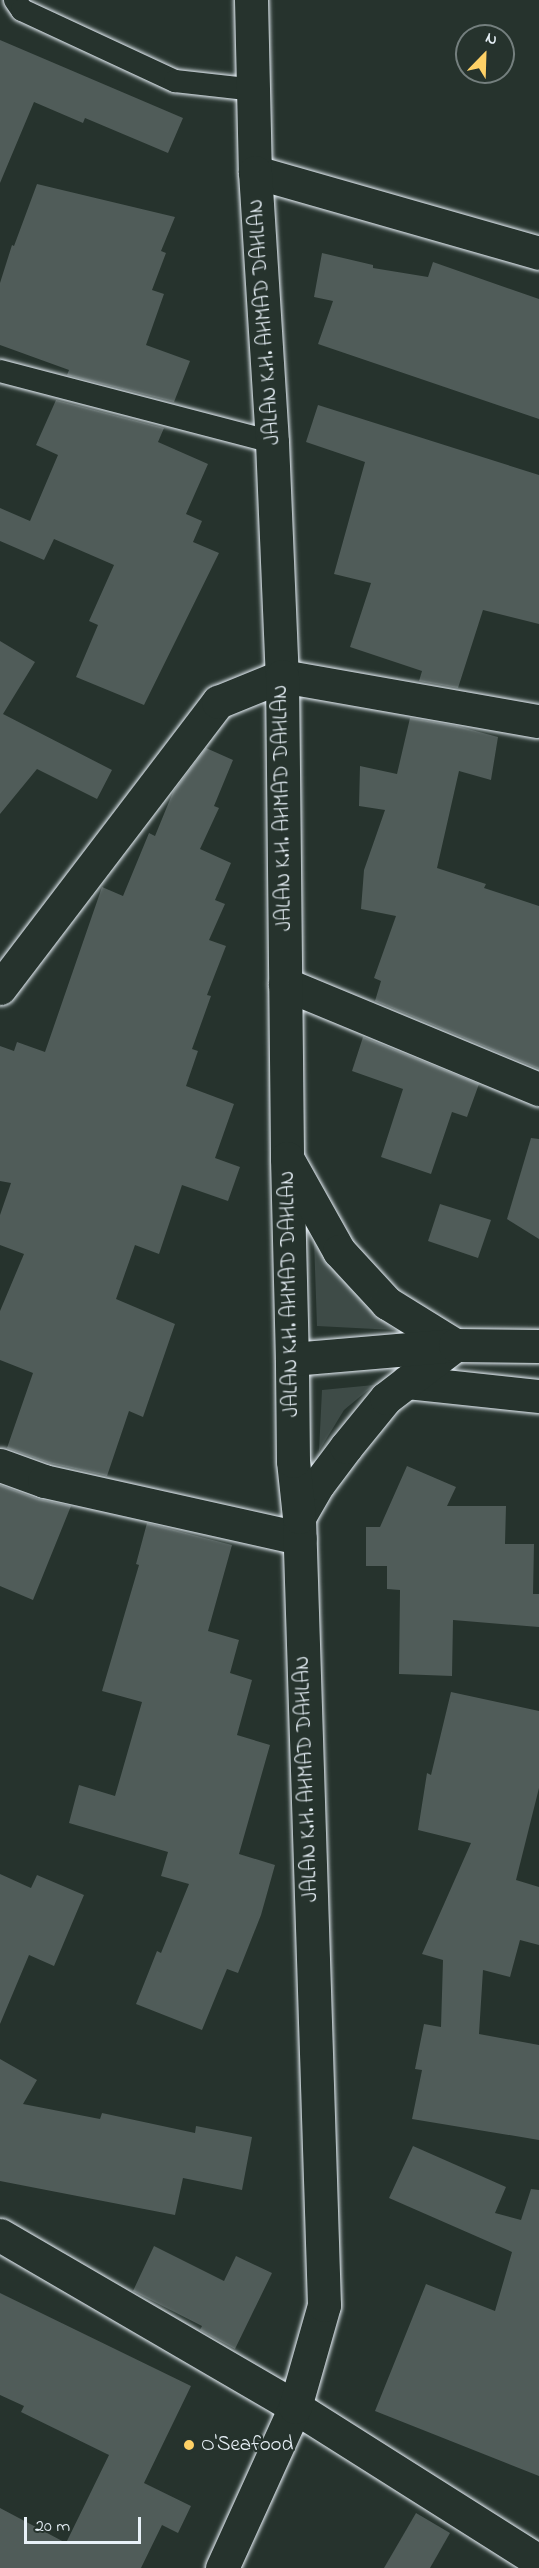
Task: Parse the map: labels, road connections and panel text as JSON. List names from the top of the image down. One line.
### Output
{"streets":{"main road":["JALAN K.H. AHMAD DAHLAN"]},"places":["O'Seafood"],"scale_bar":"20 m","north":"top right"}
